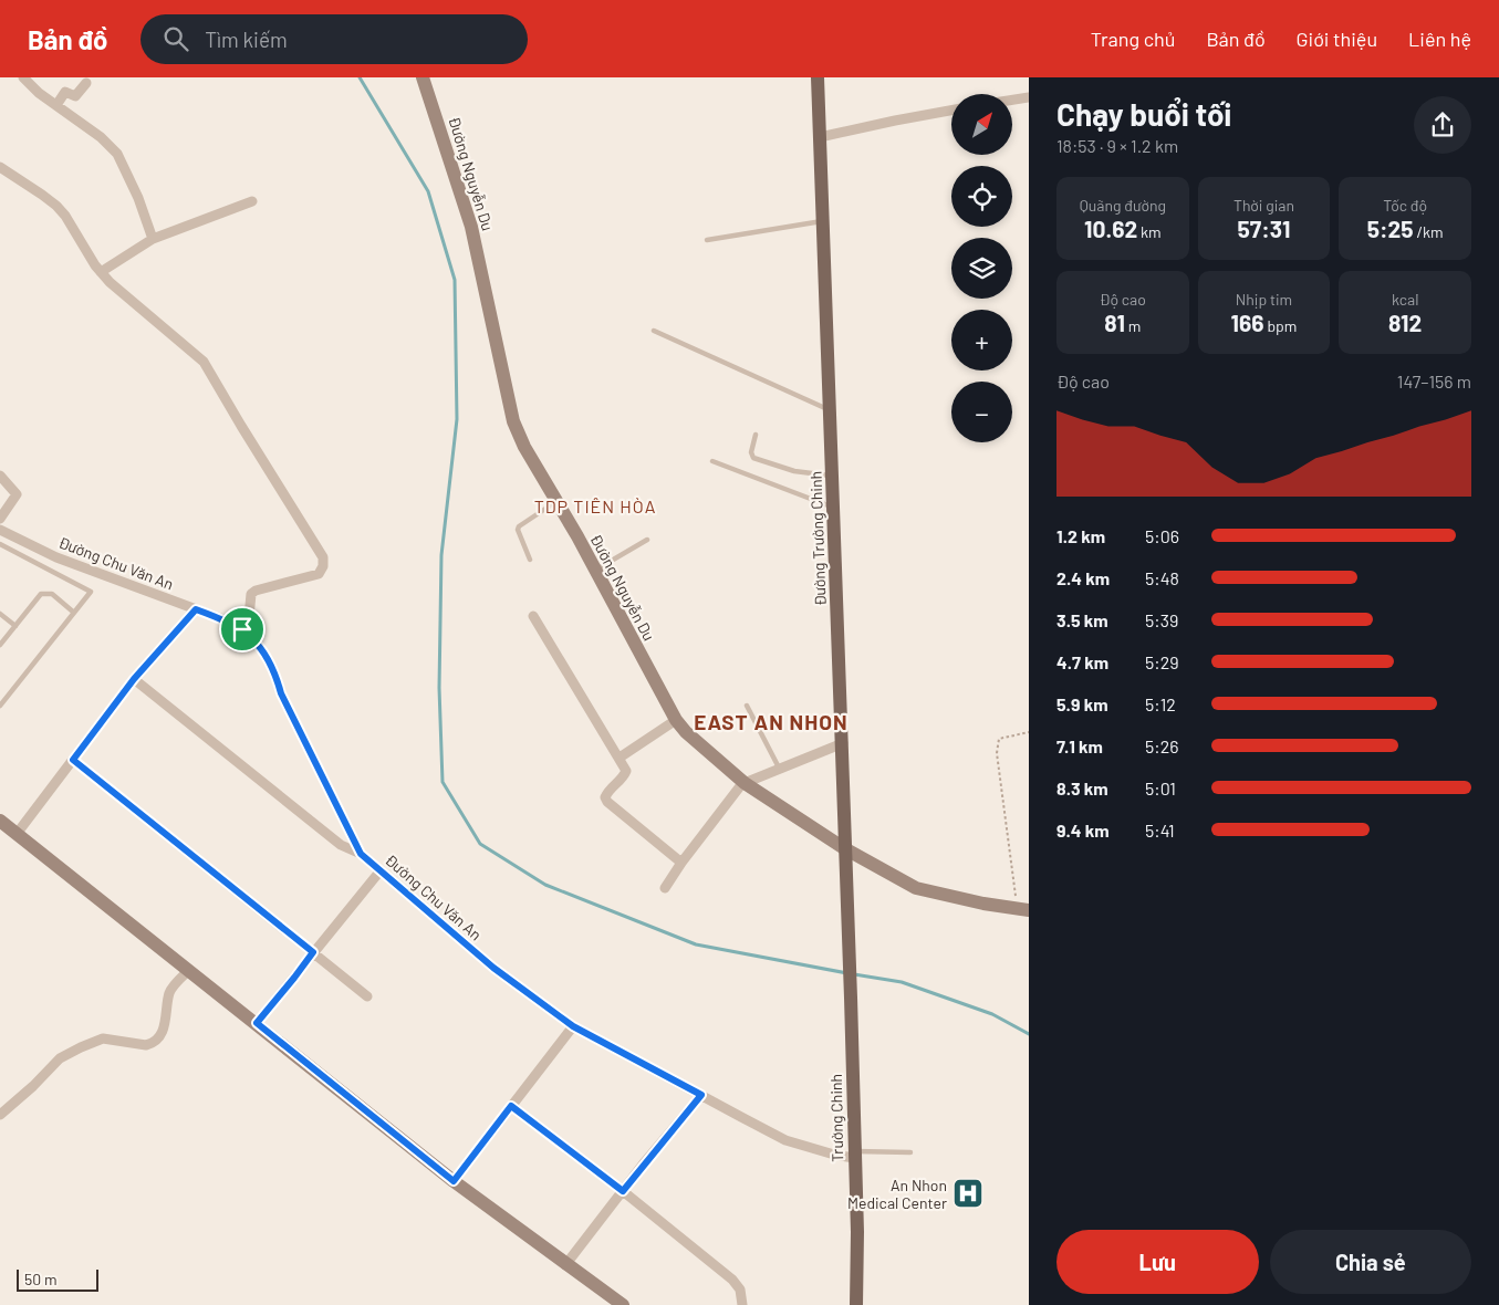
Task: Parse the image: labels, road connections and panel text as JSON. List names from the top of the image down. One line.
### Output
{"streets":{"main road":["Đường Trường Chinh","Trường Chinh"],"street":["Đường Nguyễn Du","Đường Chu Văn An"]},"crossings":[["Đường Nguyễn Du","Đường Trường Chinh"],["Đường Trường Chinh","Trường Chinh"],["Đường Chu Văn An","Trường Chinh"]],"districts":["TDP TIÊN HÒA","EAST AN NHON"],"places":{"hospital":["An Nhon Medical Center"]},"scale_bar":"50 m","north":"top right","page":{"header":"Bản đồ","search":"Tìm kiếm","nav":["Trang chủ","Bản đồ","Giới thiệu","Liên hệ"],"heading":["Chạy buổi tối","18:53 · 9 × 1.2 km"],"map_buttons":["+","−"],"stats":[["Quãng đường","10.62 km"],["Thời gian","57:31"],["Tốc độ","5:25 /km"],["Độ cao","81 m"],["Nhịp tim","166 bpm"],["kcal","812"]],"chart":["Độ cao","147–156 m"],"list":[{"name":"1.2 km","note":"5:06"},{"name":"2.4 km","note":"5:48"},{"name":"3.5 km","note":"5:39"},{"name":"4.7 km","note":"5:29"},{"name":"5.9 km","note":"5:12"},{"name":"7.1 km","note":"5:26"},{"name":"8.3 km","note":"5:01"},{"name":"9.4 km","note":"5:41"}],"buttons":["Lưu","Chia sẻ"],"scale":"50 m"}}
